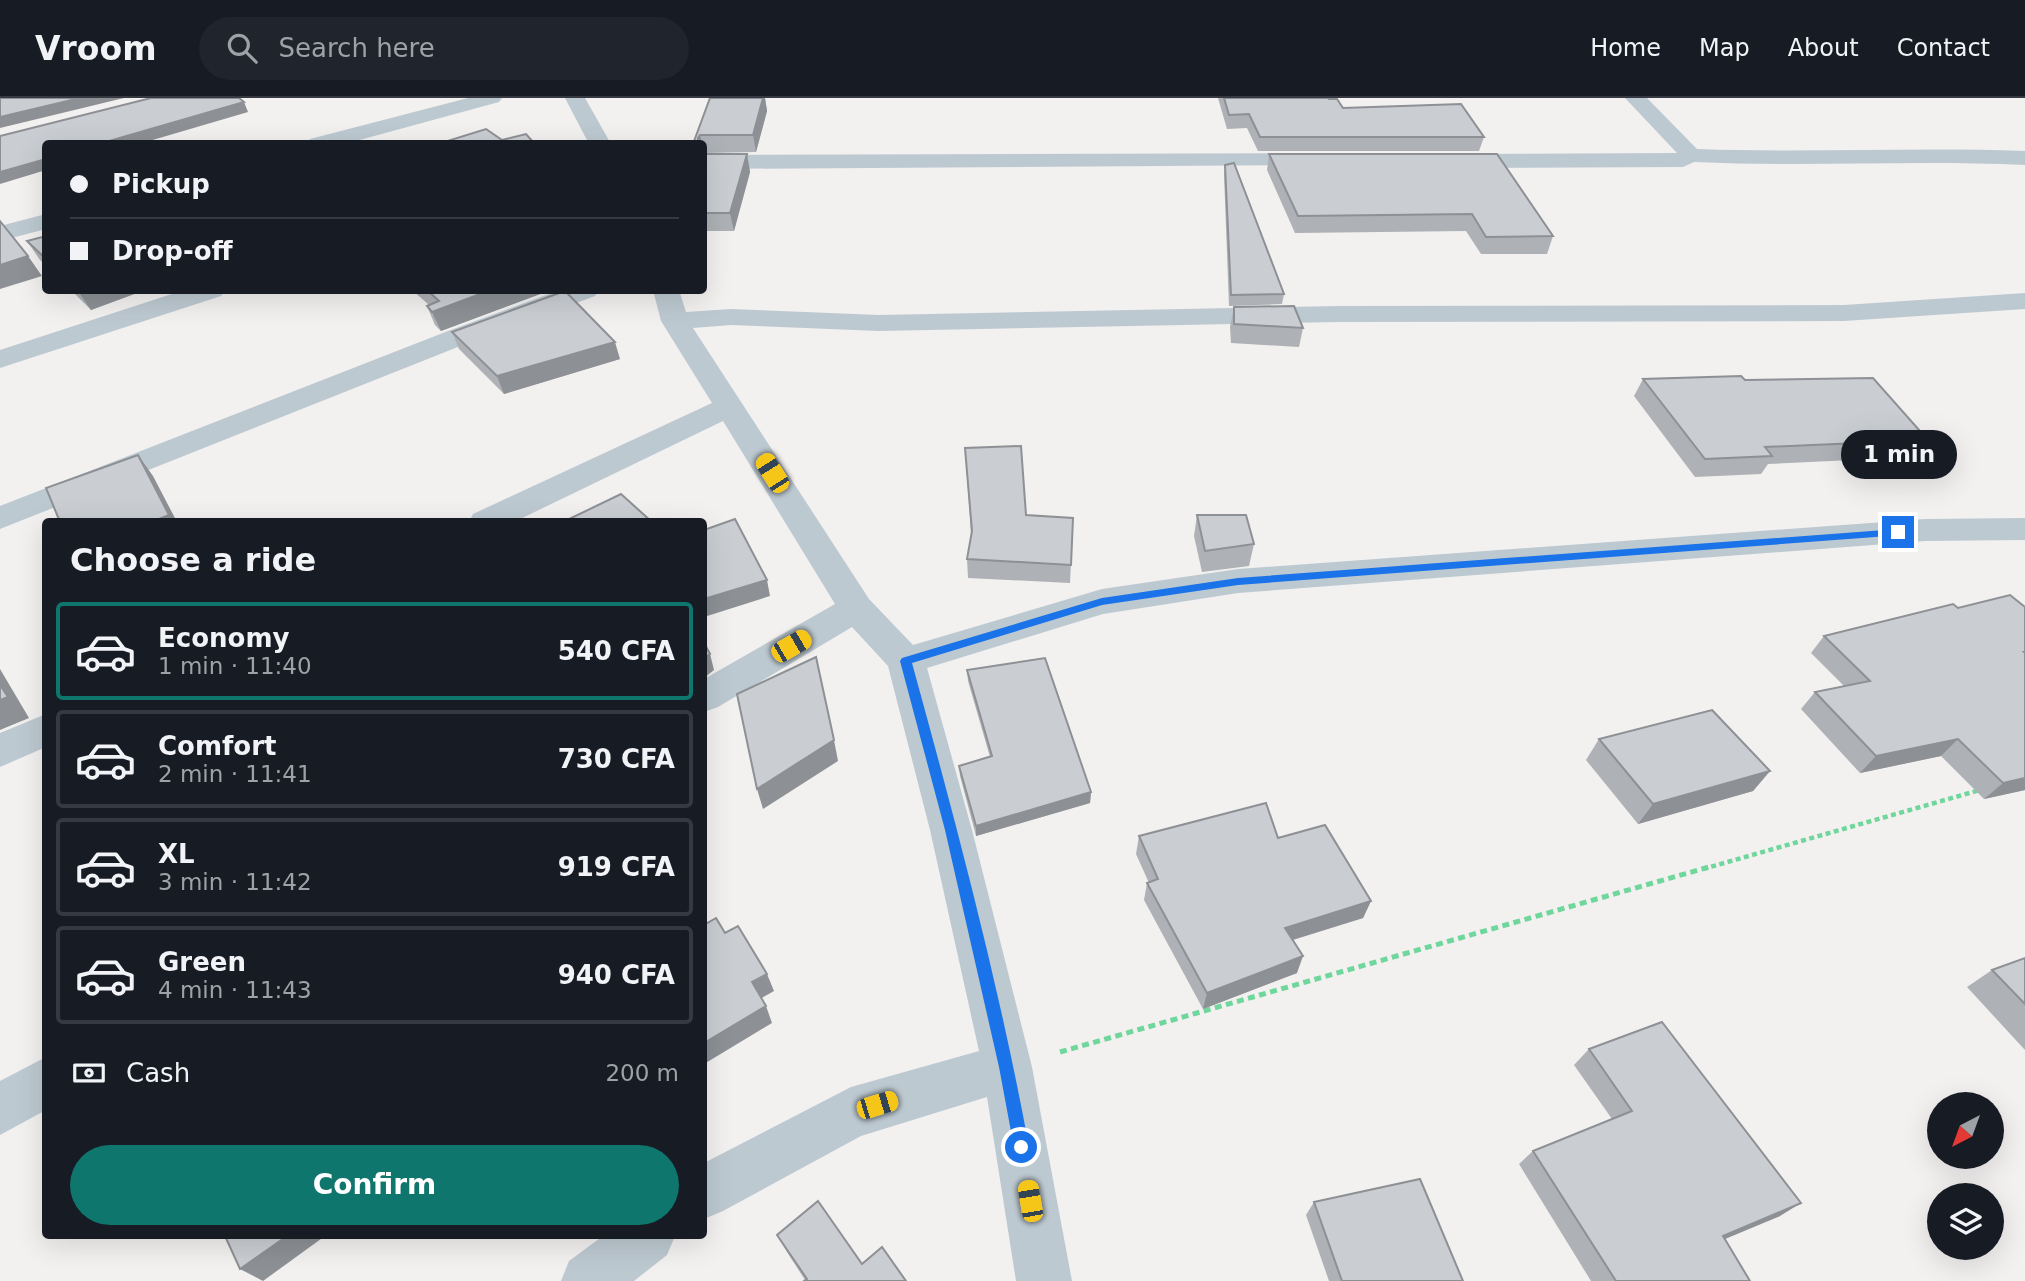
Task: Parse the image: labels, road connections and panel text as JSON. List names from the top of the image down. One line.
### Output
{"north":"bottom left","page":{"header":"Vroom","search":"Search here","nav":["Home","Map","About","Contact"],"banner":["Pickup","Drop-off"],"bubble":"1 min","heading":"Choose a ride","list":[{"name":"Economy","note":"1 min · 11:40","value":"540 CFA"},{"name":"Comfort","note":"2 min · 11:41","value":"730 CFA"},{"name":"XL","note":"3 min · 11:42","value":"919 CFA"},{"name":"Green","note":"4 min · 11:43","value":"940 CFA"}],"pay":["Cash","200 m"],"buttons":"Confirm"}}
